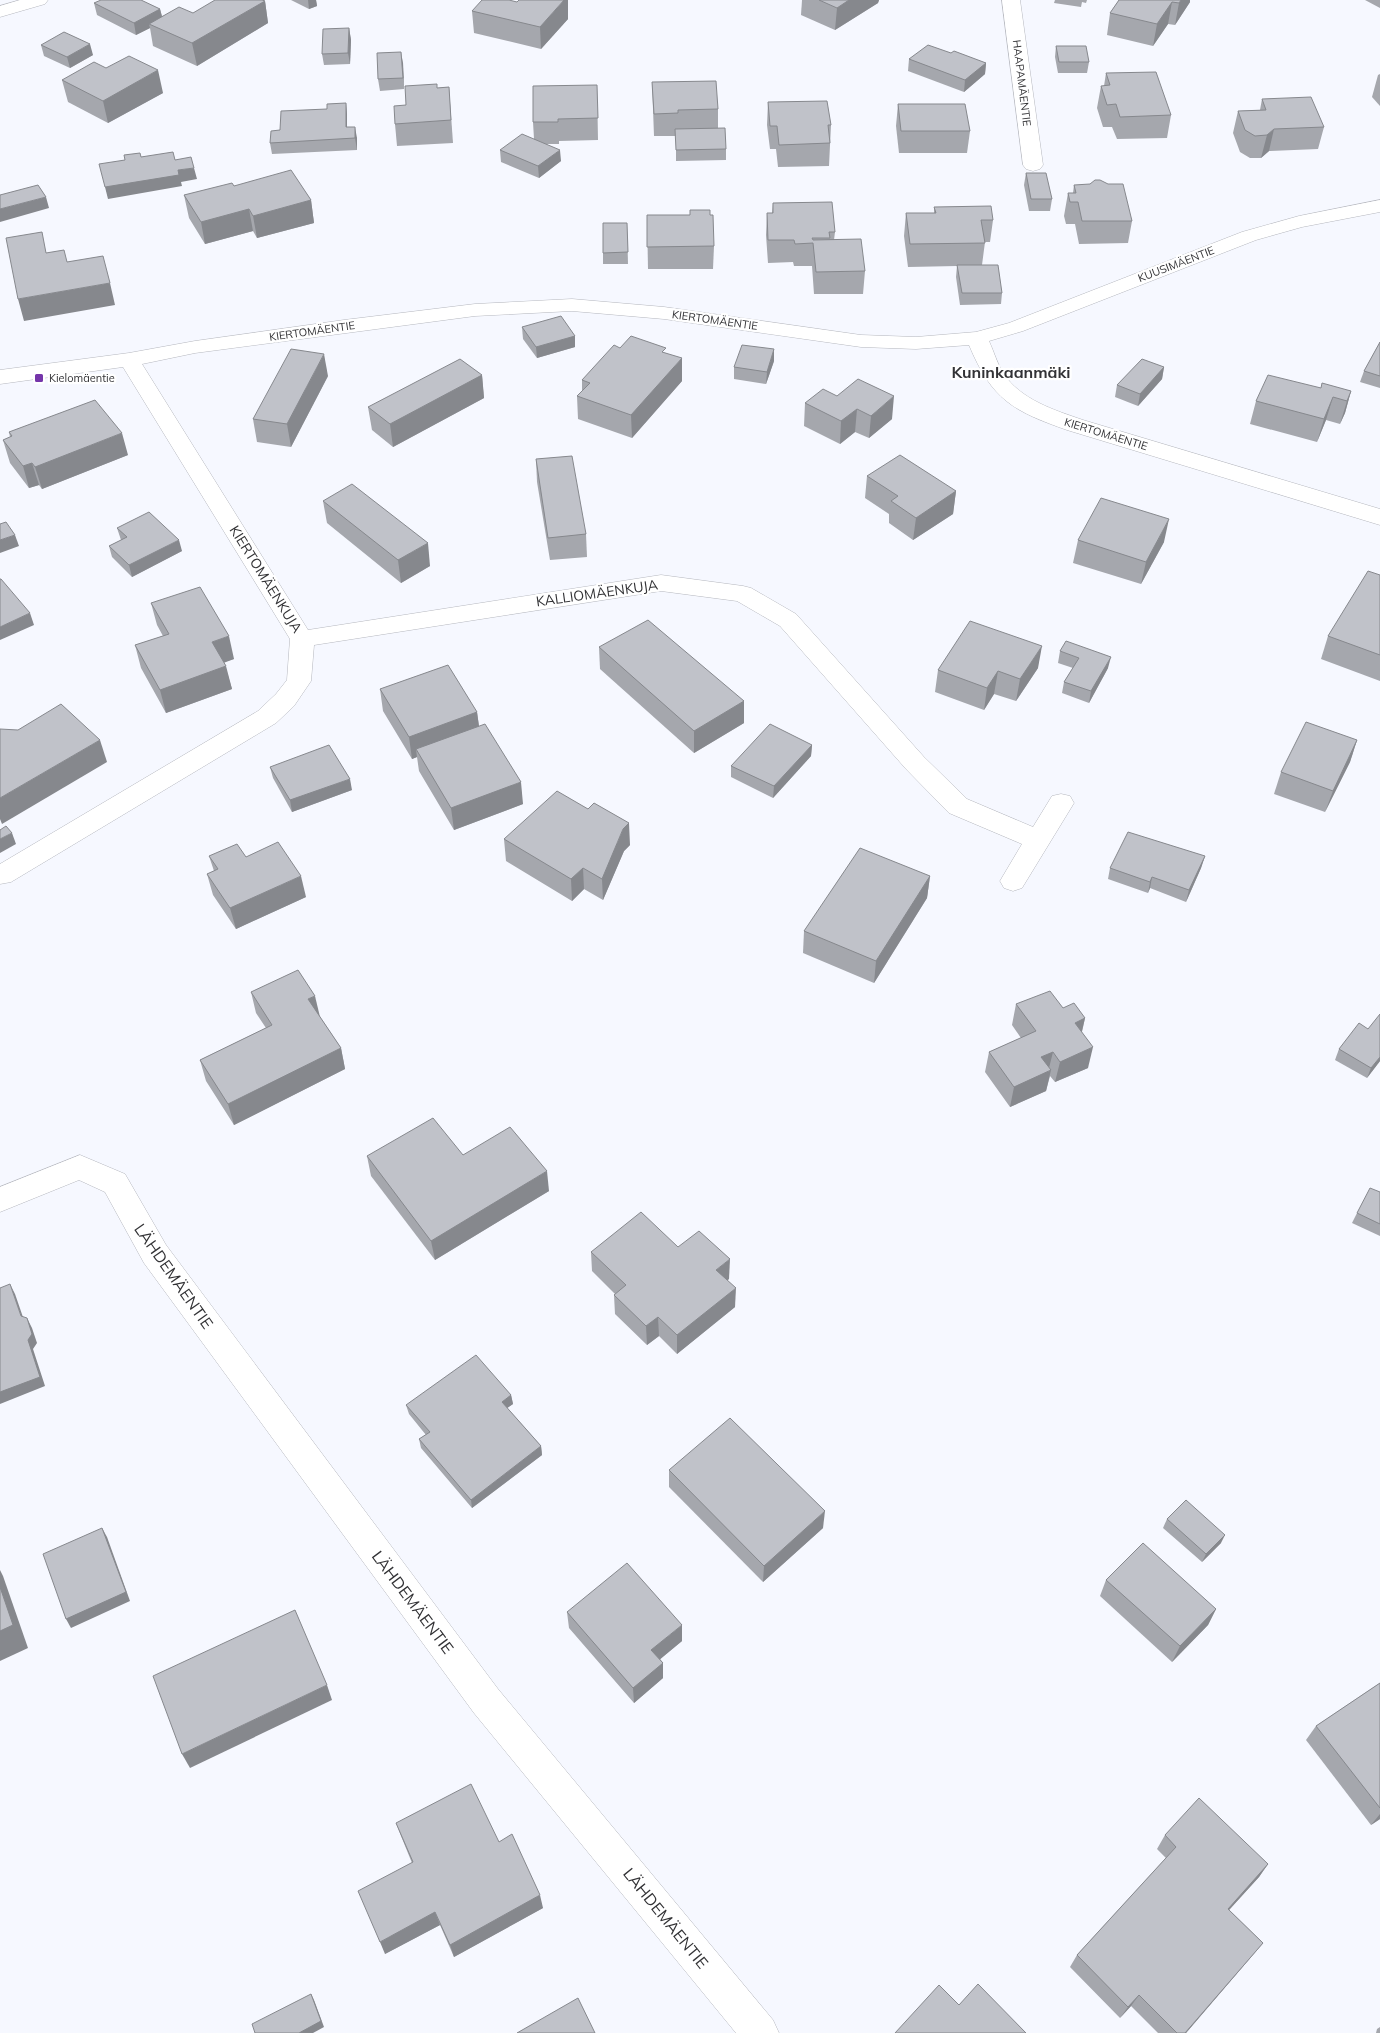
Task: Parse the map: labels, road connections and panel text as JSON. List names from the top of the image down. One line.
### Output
{"streets":{"street":["HAAPAMÄENTIE","KUUSIMÄENTIE","KIERTOMÄENTIE","KIERTOMÄENKUJA","KALLIOMÄENKUJA","LÄHDEMÄENTIE"]},"crossings":[["KUUSIMÄENTIE","KIERTOMÄENTIE"],["KIERTOMÄENTIE","KIERTOMÄENKUJA"],["KIERTOMÄENKUJA","KALLIOMÄENKUJA"]],"districts":["Kuninkaanmäki"],"places":{"transit":["Kielomäentie"]}}
